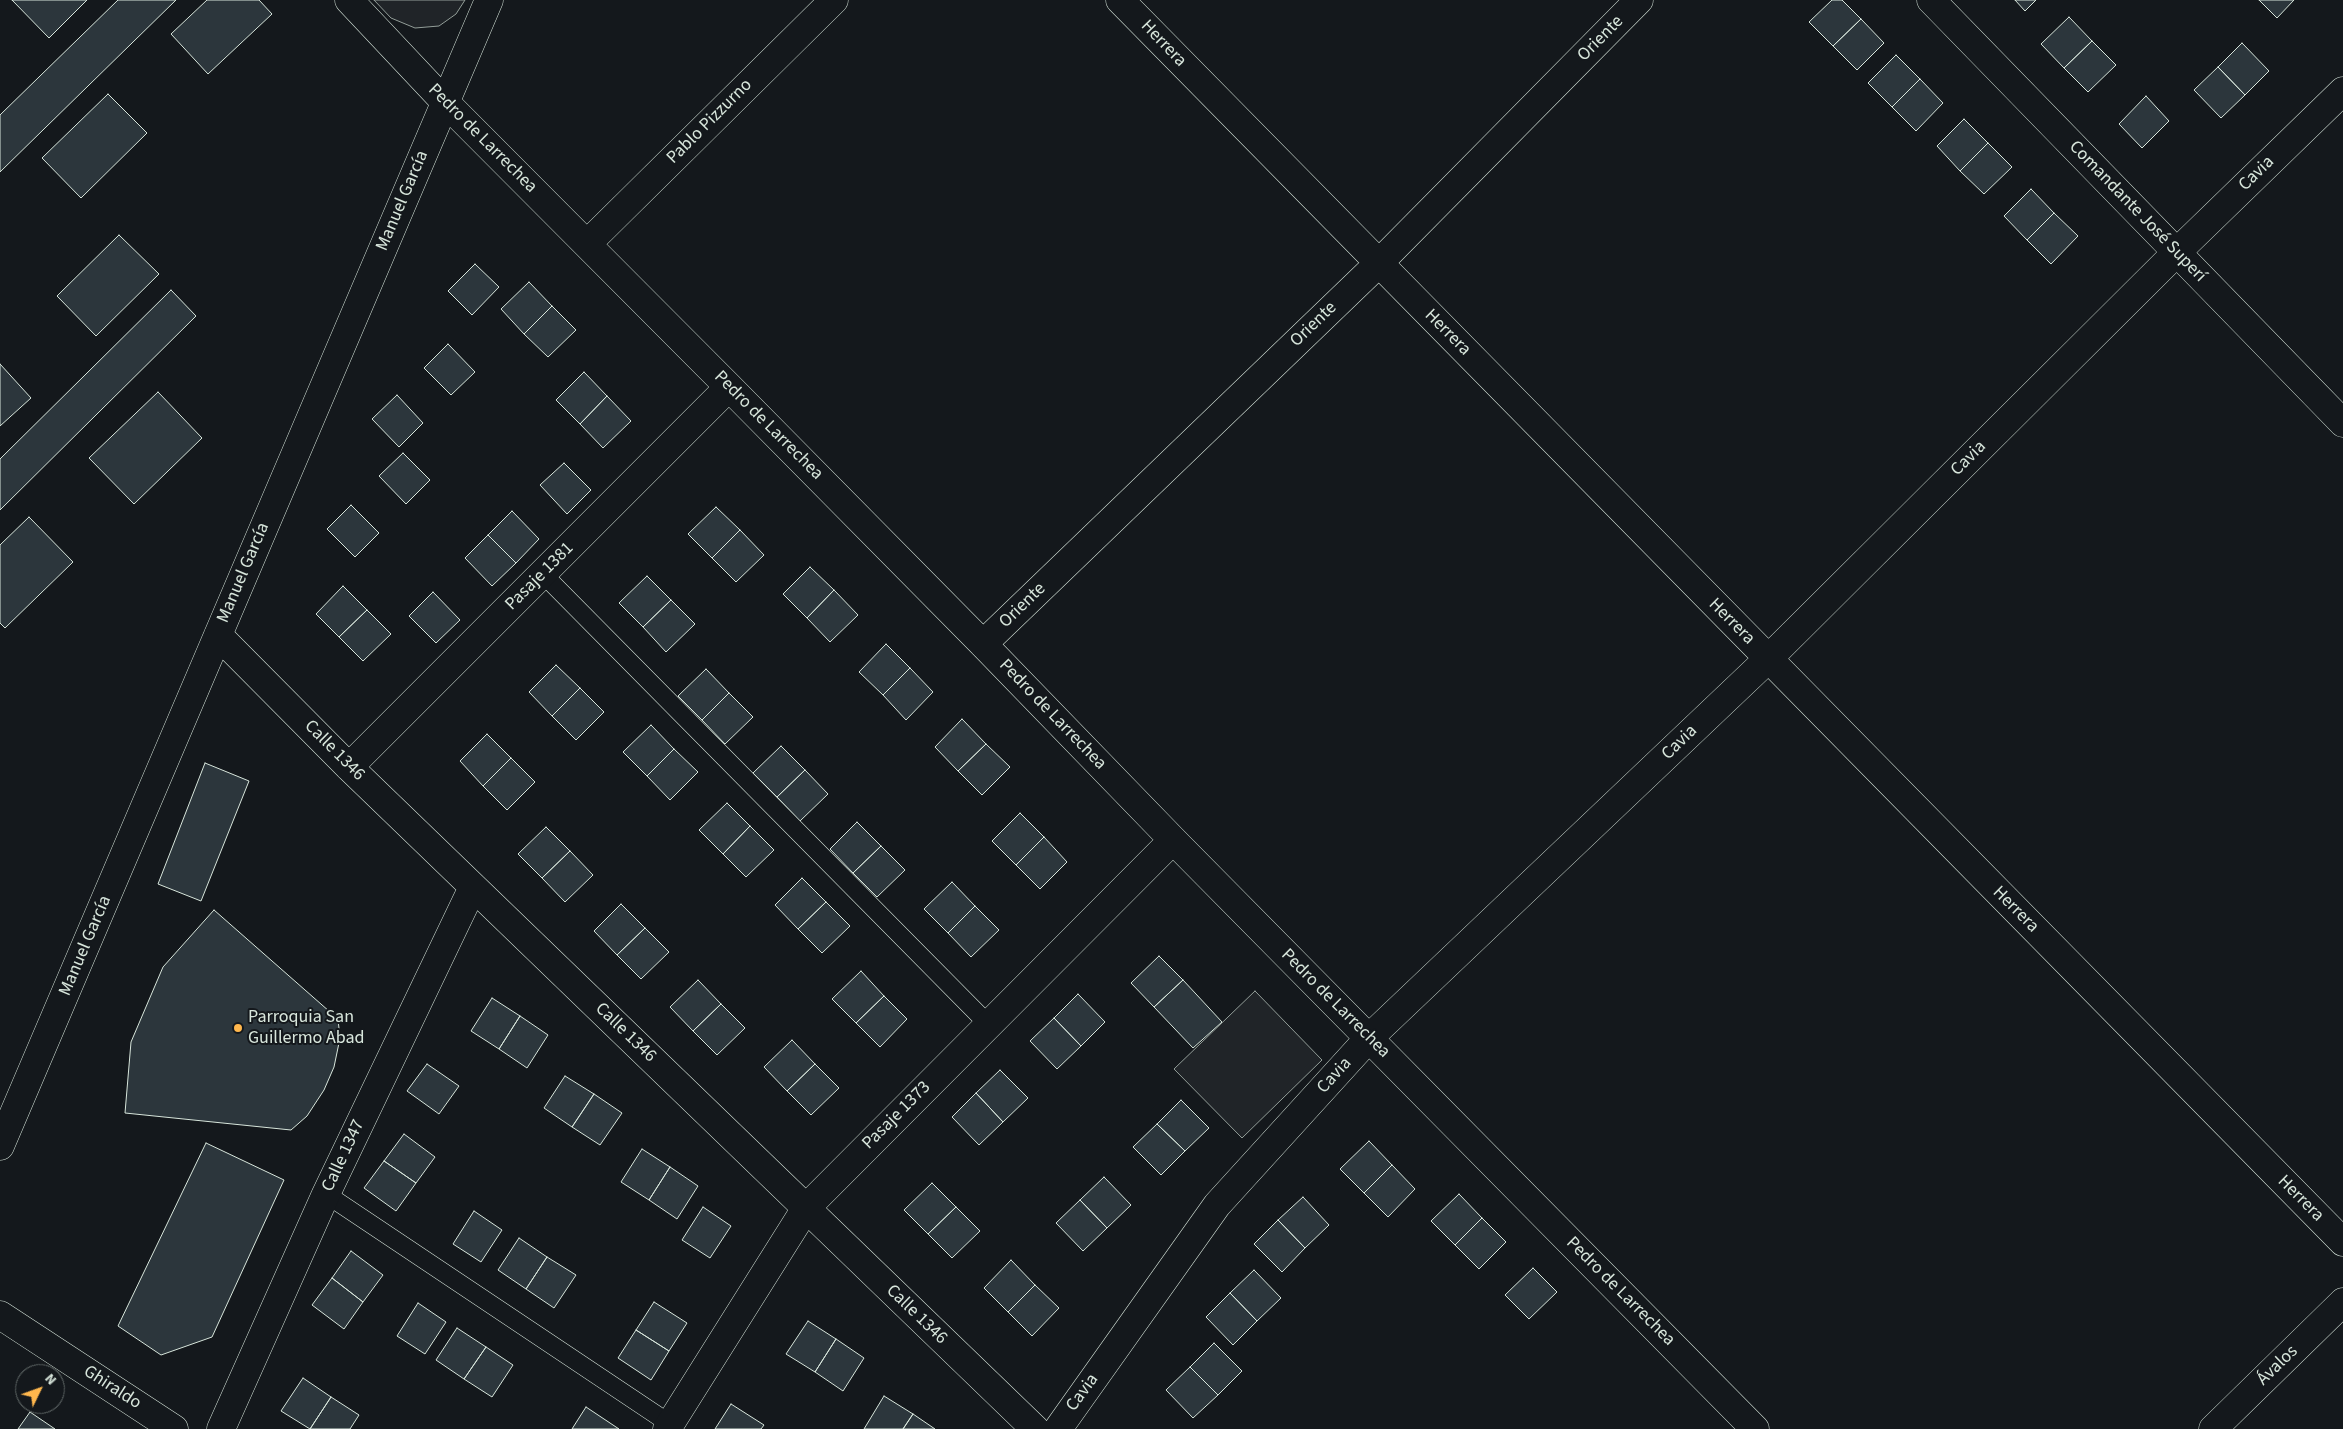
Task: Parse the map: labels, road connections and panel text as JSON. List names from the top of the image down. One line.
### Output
{"streets":{"street":["Oriente","Herrera","Pablo Pizzurno","Pedro de Larrechea","Cavia","Manuel García","Comandante José Superí","Pasaje 1381","Calle 1346","Pasaje 1373","Calle 1347","Ávalos","Ghiraldo"]},"crossings":[["Oriente","Herrera"],["Oriente","Pedro de Larrechea"],["Herrera","Cavia"],["Pablo Pizzurno","Pedro de Larrechea"],["Pedro de Larrechea","Cavia"],["Pedro de Larrechea","Manuel García"],["Pedro de Larrechea","Pasaje 1381"],["Pedro de Larrechea","Pasaje 1373"],["Cavia","Comandante José Superí"],["Manuel García","Calle 1346"],["Pasaje 1381","Calle 1346"],["Calle 1346","Pasaje 1373"],["Calle 1346","Calle 1347"]],"places":["Parroquia San Guillermo Abad"],"north":"top right"}
